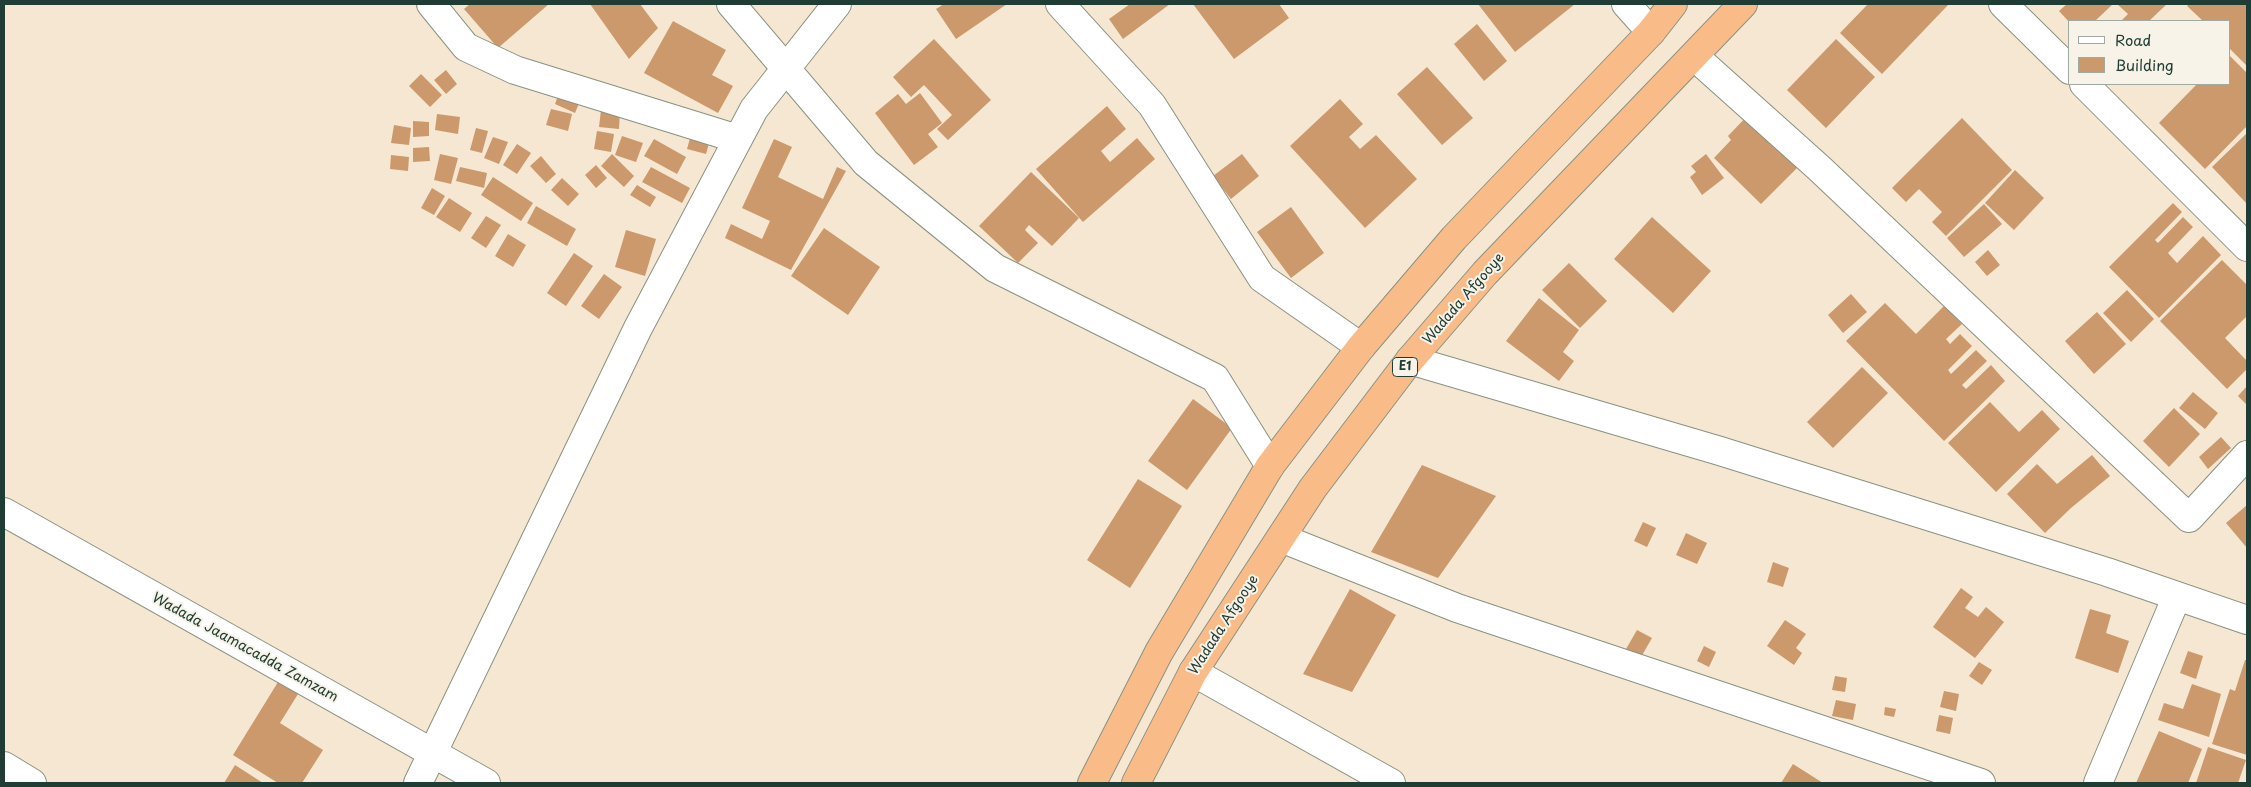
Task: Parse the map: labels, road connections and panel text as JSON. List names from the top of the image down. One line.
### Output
{"streets":{"highway":["Wadada Afgooye","E1"],"street":["Wadada Jaamacadda Zamzam"]},"legend":["Road","Building"]}
